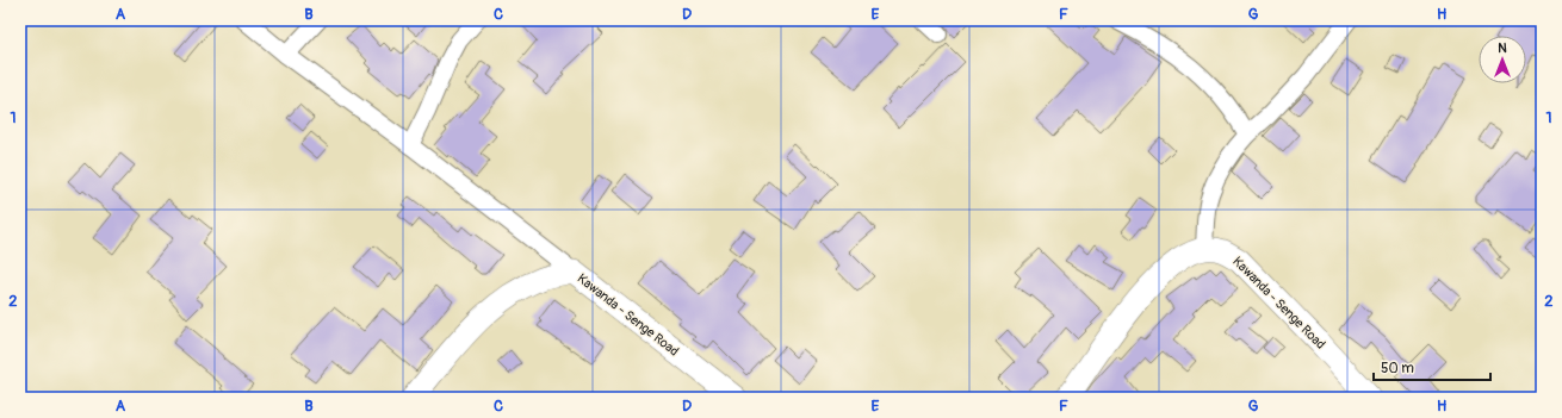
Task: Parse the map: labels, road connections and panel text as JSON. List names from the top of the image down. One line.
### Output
{"streets":{"street":["Kawanda - Senge Road"]},"scale_bar":"50 m","north":"top","grid":{"columns":["A","B","C","D","E","F","G","H"],"rows":["1","2"]}}
